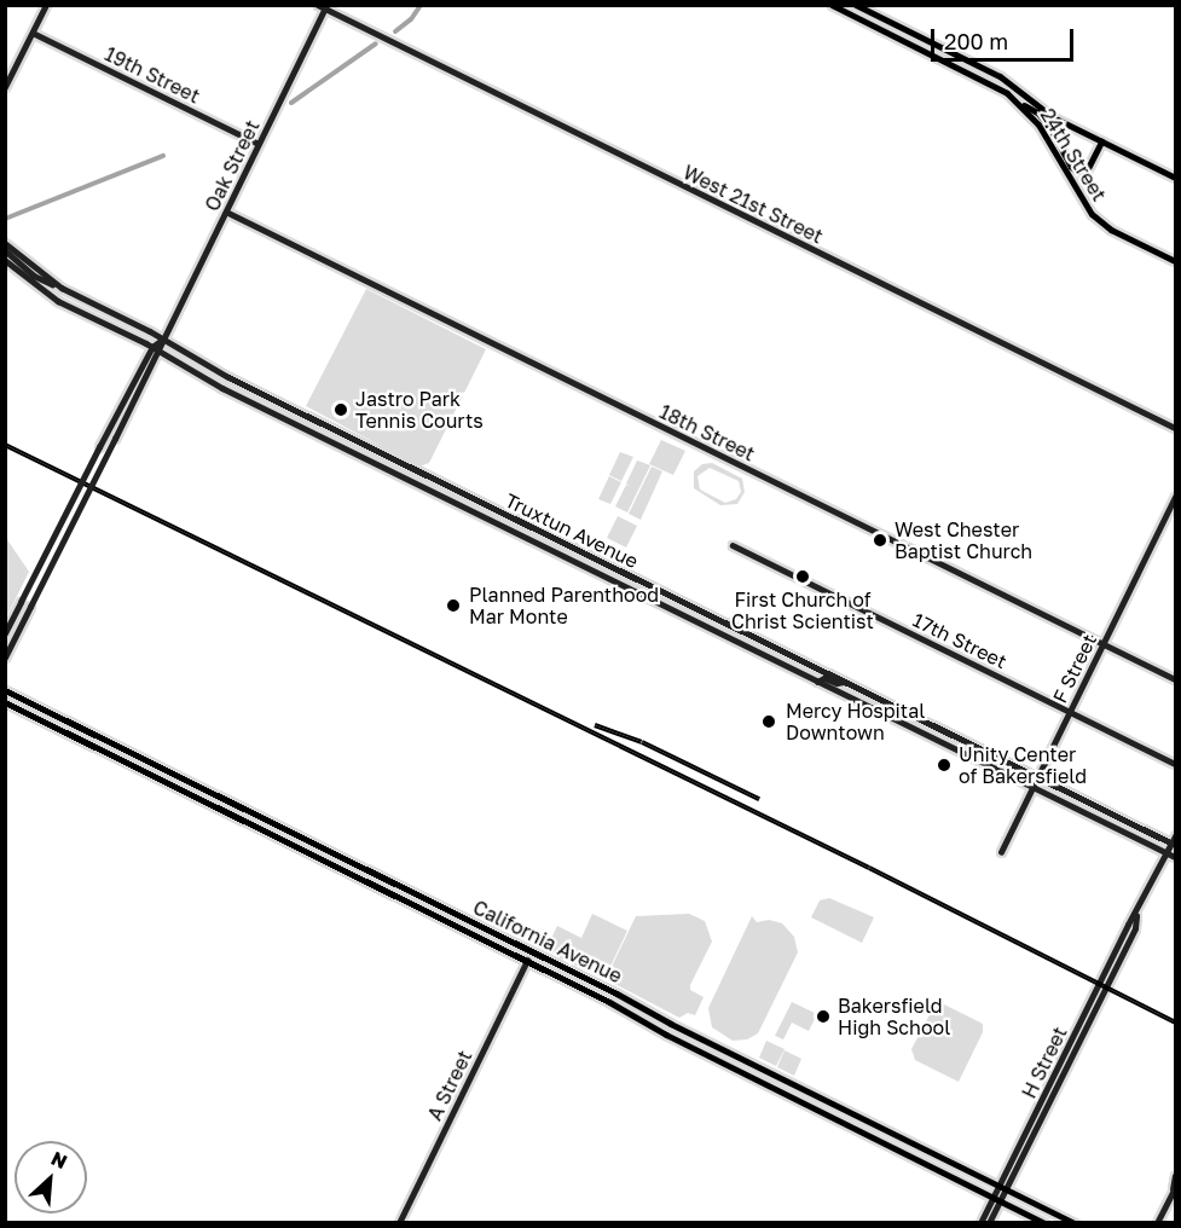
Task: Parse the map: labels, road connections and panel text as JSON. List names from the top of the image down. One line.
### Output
{"streets":{"main road":["19th Street","24th Street","Oak Street","West 21st Street","18th Street","Truxtun Avenue","17th Street","F Street","California Avenue","H Street","A Street"]},"crossings":[["19th Street","Oak Street"],["Oak Street","West 21st Street"],["Oak Street","18th Street"],["Oak Street","Truxtun Avenue"],["18th Street","F Street"],["Truxtun Avenue","F Street"],["Truxtun Avenue","H Street"],["17th Street","F Street"],["California Avenue","H Street"],["California Avenue","A Street"]],"places":["Jastro Park Tennis Courts","West Chester Baptist Church","First Church of Christ Scientist","Planned Parenthood Mar Monte","Mercy Hospital Downtown","Unity Center of Bakersfield","Bakersfield High School"],"scale_bar":"200 m","north":"top right"}
